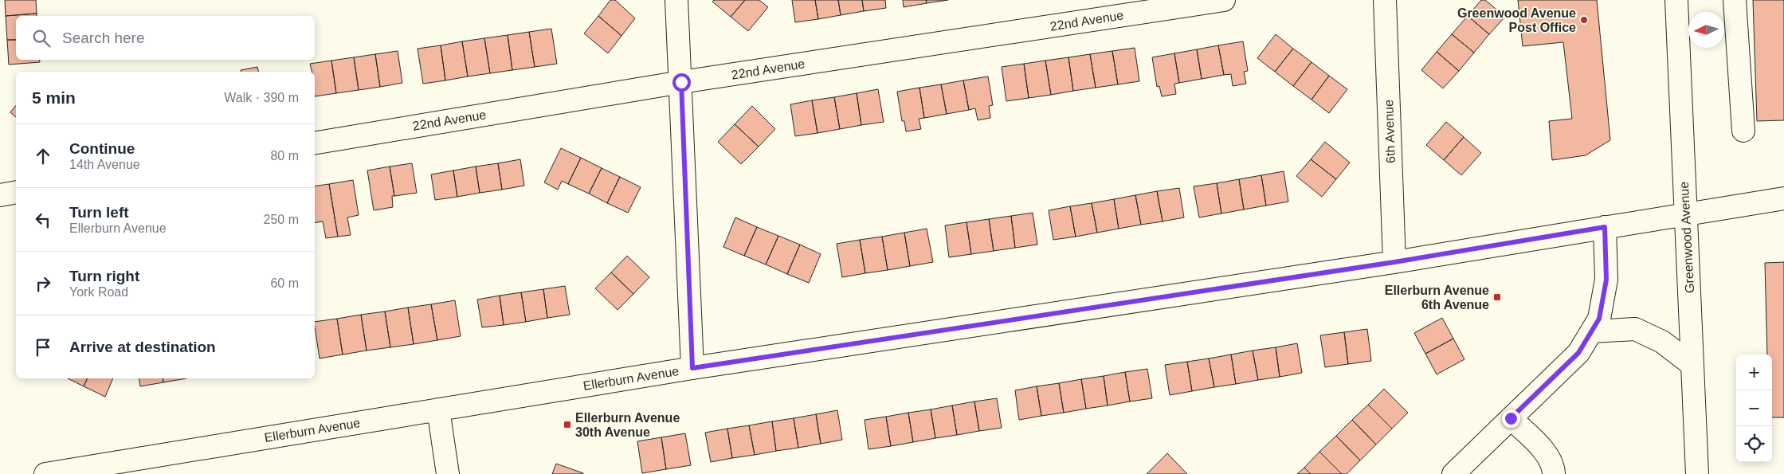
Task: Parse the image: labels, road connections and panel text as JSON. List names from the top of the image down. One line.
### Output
{"streets":{"street":["22nd Avenue","6th Avenue","Greenwood Avenue","Ellerburn Avenue"]},"crossings":[["6th Avenue","Ellerburn Avenue"],["Greenwood Avenue","Ellerburn Avenue"]],"places":{"other":["Greenwood Avenue Post Office"],"transit":["Ellerburn Avenue 6th Avenue","Ellerburn Avenue 30th Avenue"]},"north":"left","page":{"search":"Search here","heading":["5 min","Walk · 390 m"],"list":[["Continue","14th Avenue","80 m"],["Turn left","Ellerburn Avenue","250 m"],["Turn right","York Road","60 m"],"Arrive at destination"],"map_buttons":["+","−"]}}
